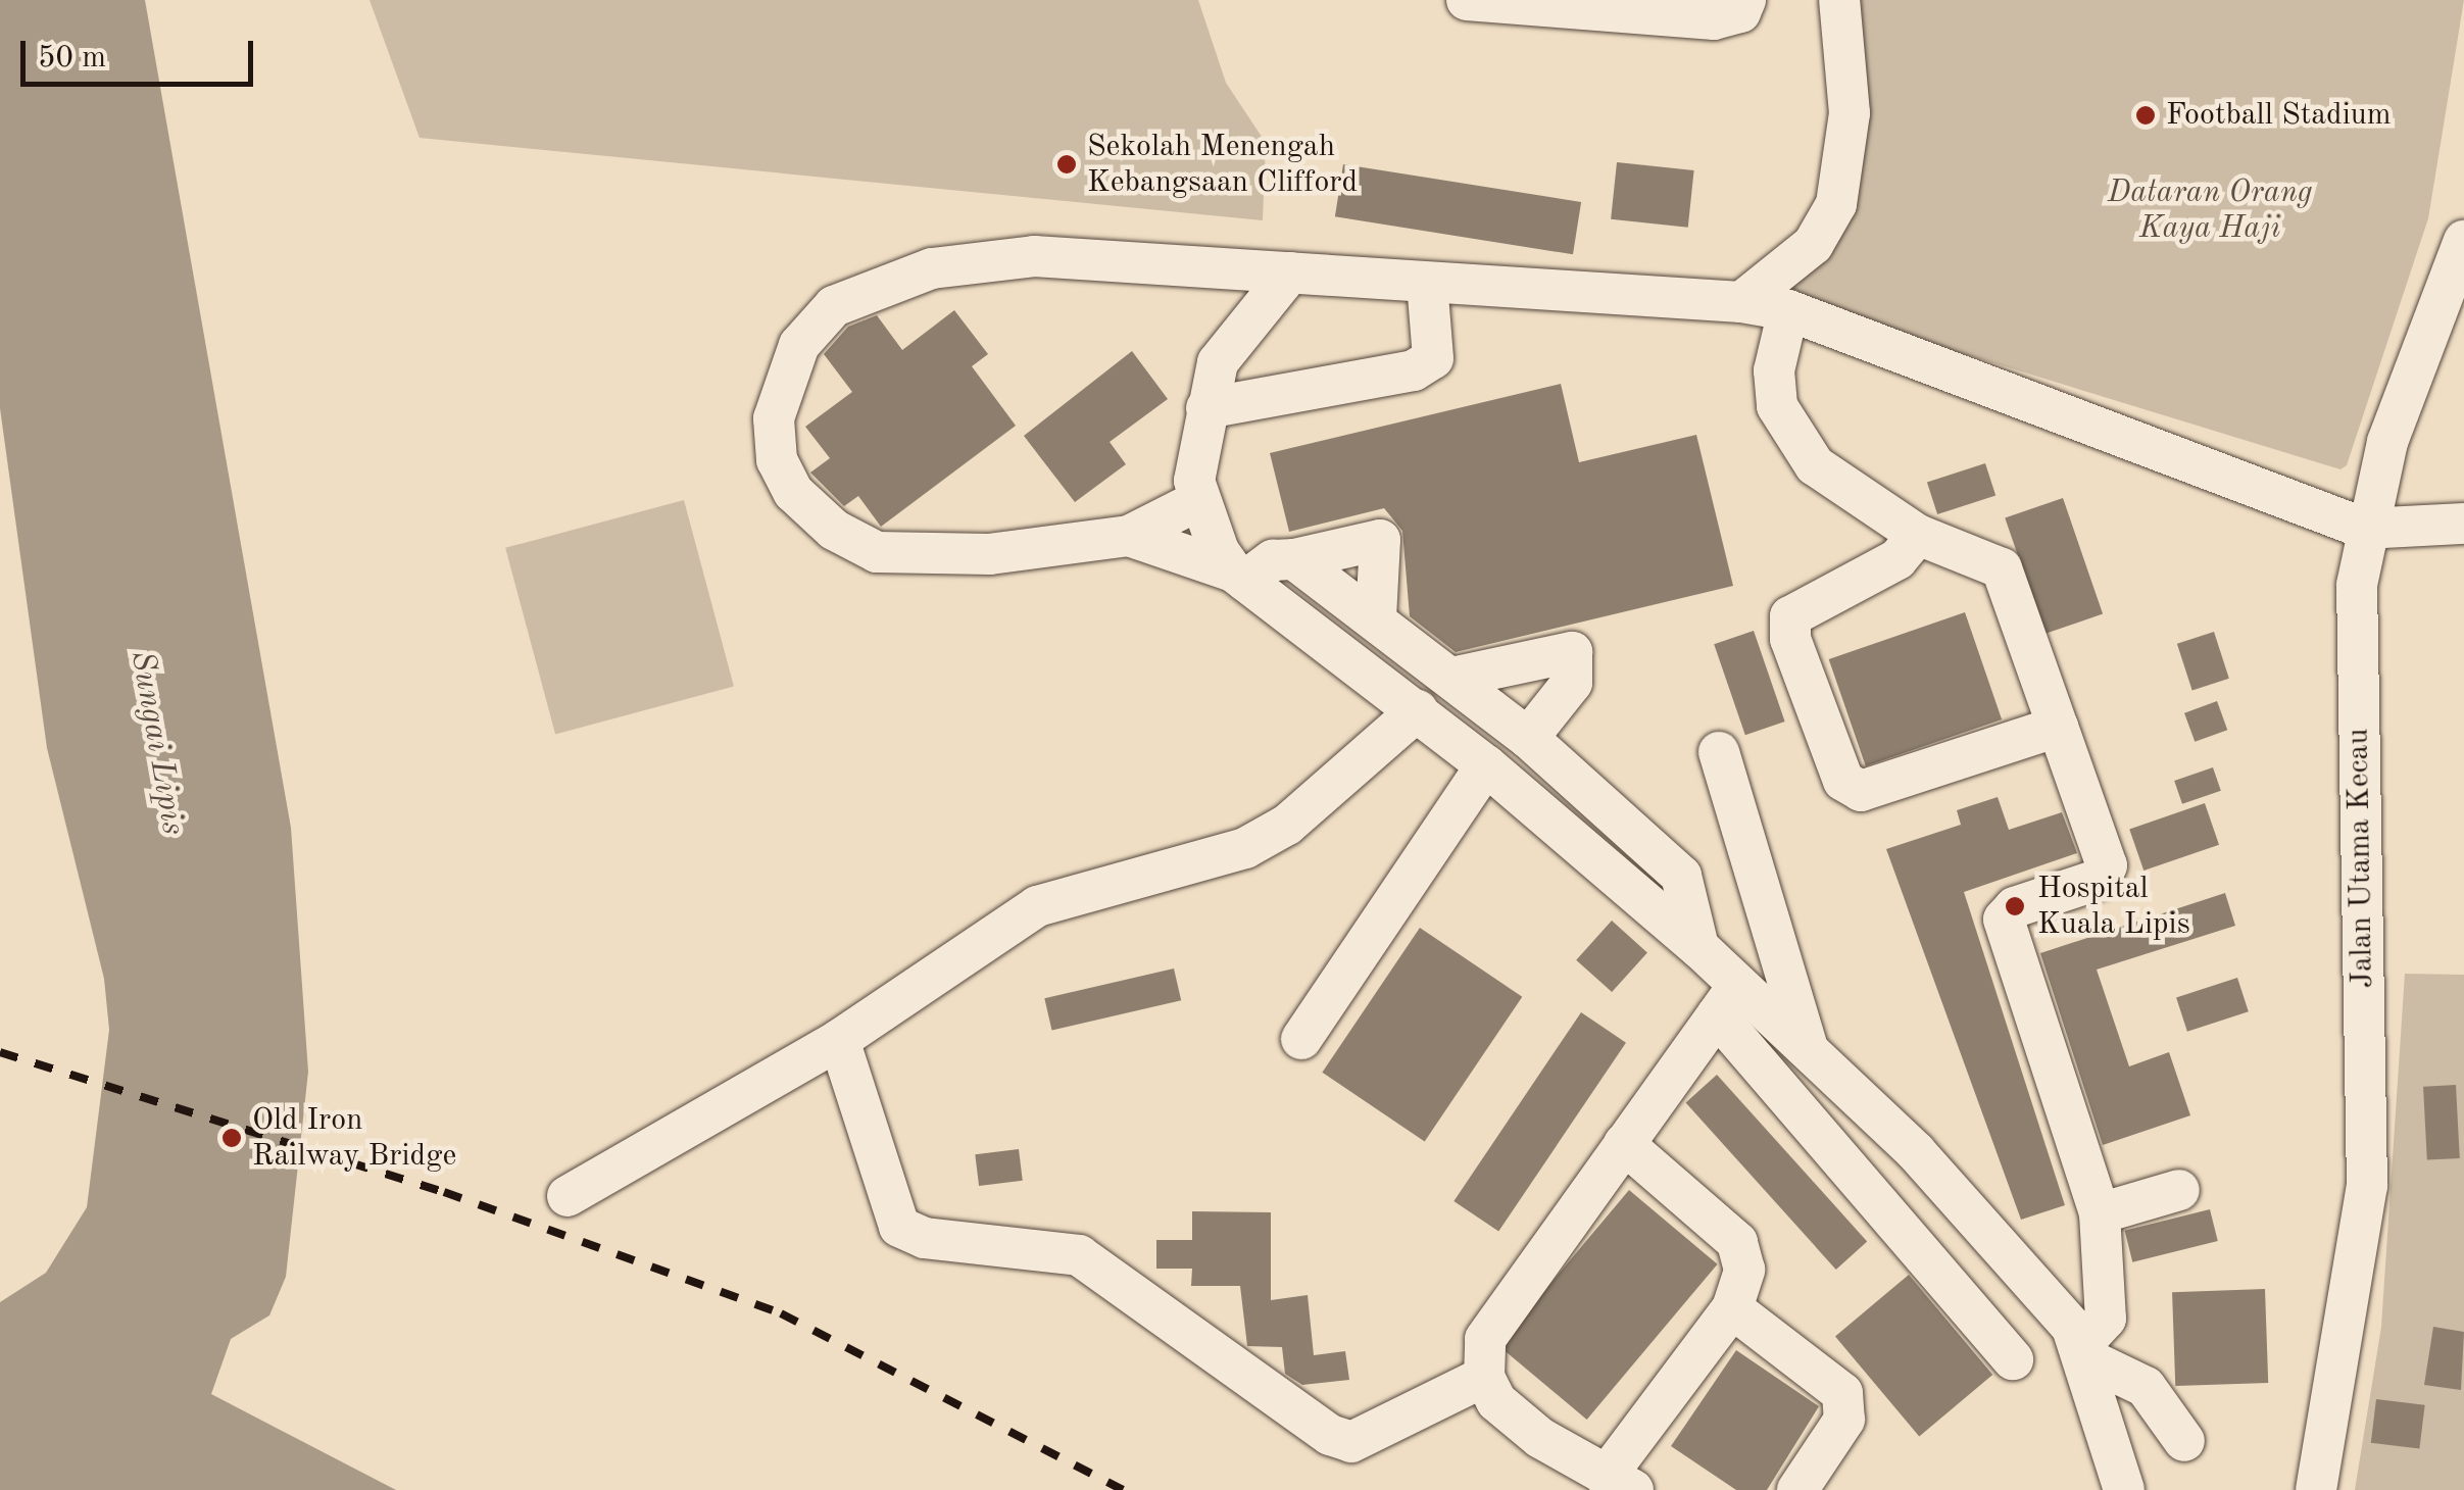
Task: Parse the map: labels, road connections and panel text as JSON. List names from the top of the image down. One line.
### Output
{"streets":{"street":["Jalan Utama Kecau"]},"water":["Sungai Lipis"],"parks":["Dataran Orang Kaya Haji"],"places":["Football Stadium","Sekolah Menengah Kebangsaan Clifford","Hospital Kuala Lipis","Old Iron Railway Bridge"],"scale_bar":"50 m"}
